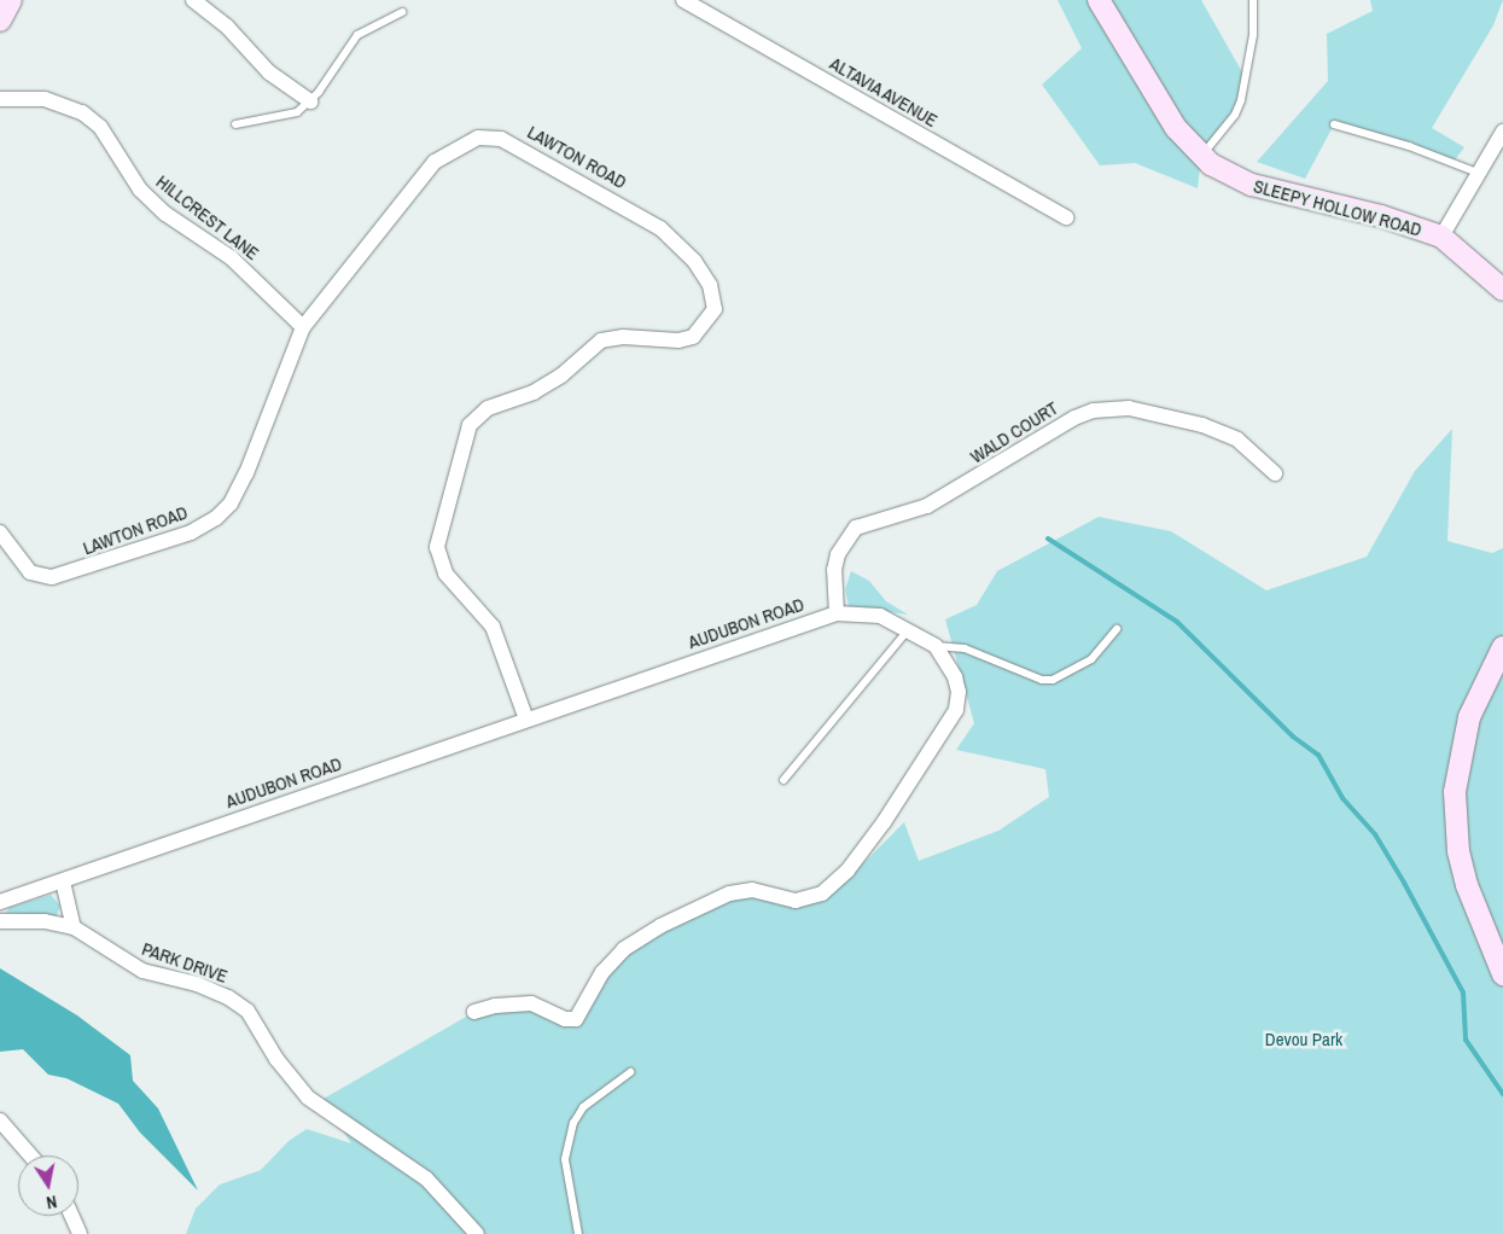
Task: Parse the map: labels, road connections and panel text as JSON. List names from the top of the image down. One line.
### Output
{"streets":{"main road":["SLEEPY HOLLOW ROAD"],"street":["ALTAVIA AVENUE","LAWTON ROAD","HILLCREST LANE","WALD COURT","AUDUBON ROAD","PARK DRIVE"]},"crossings":[["LAWTON ROAD","HILLCREST LANE"],["LAWTON ROAD","AUDUBON ROAD"],["WALD COURT","AUDUBON ROAD"]],"parks":["Devou Park"],"north":"bottom"}
